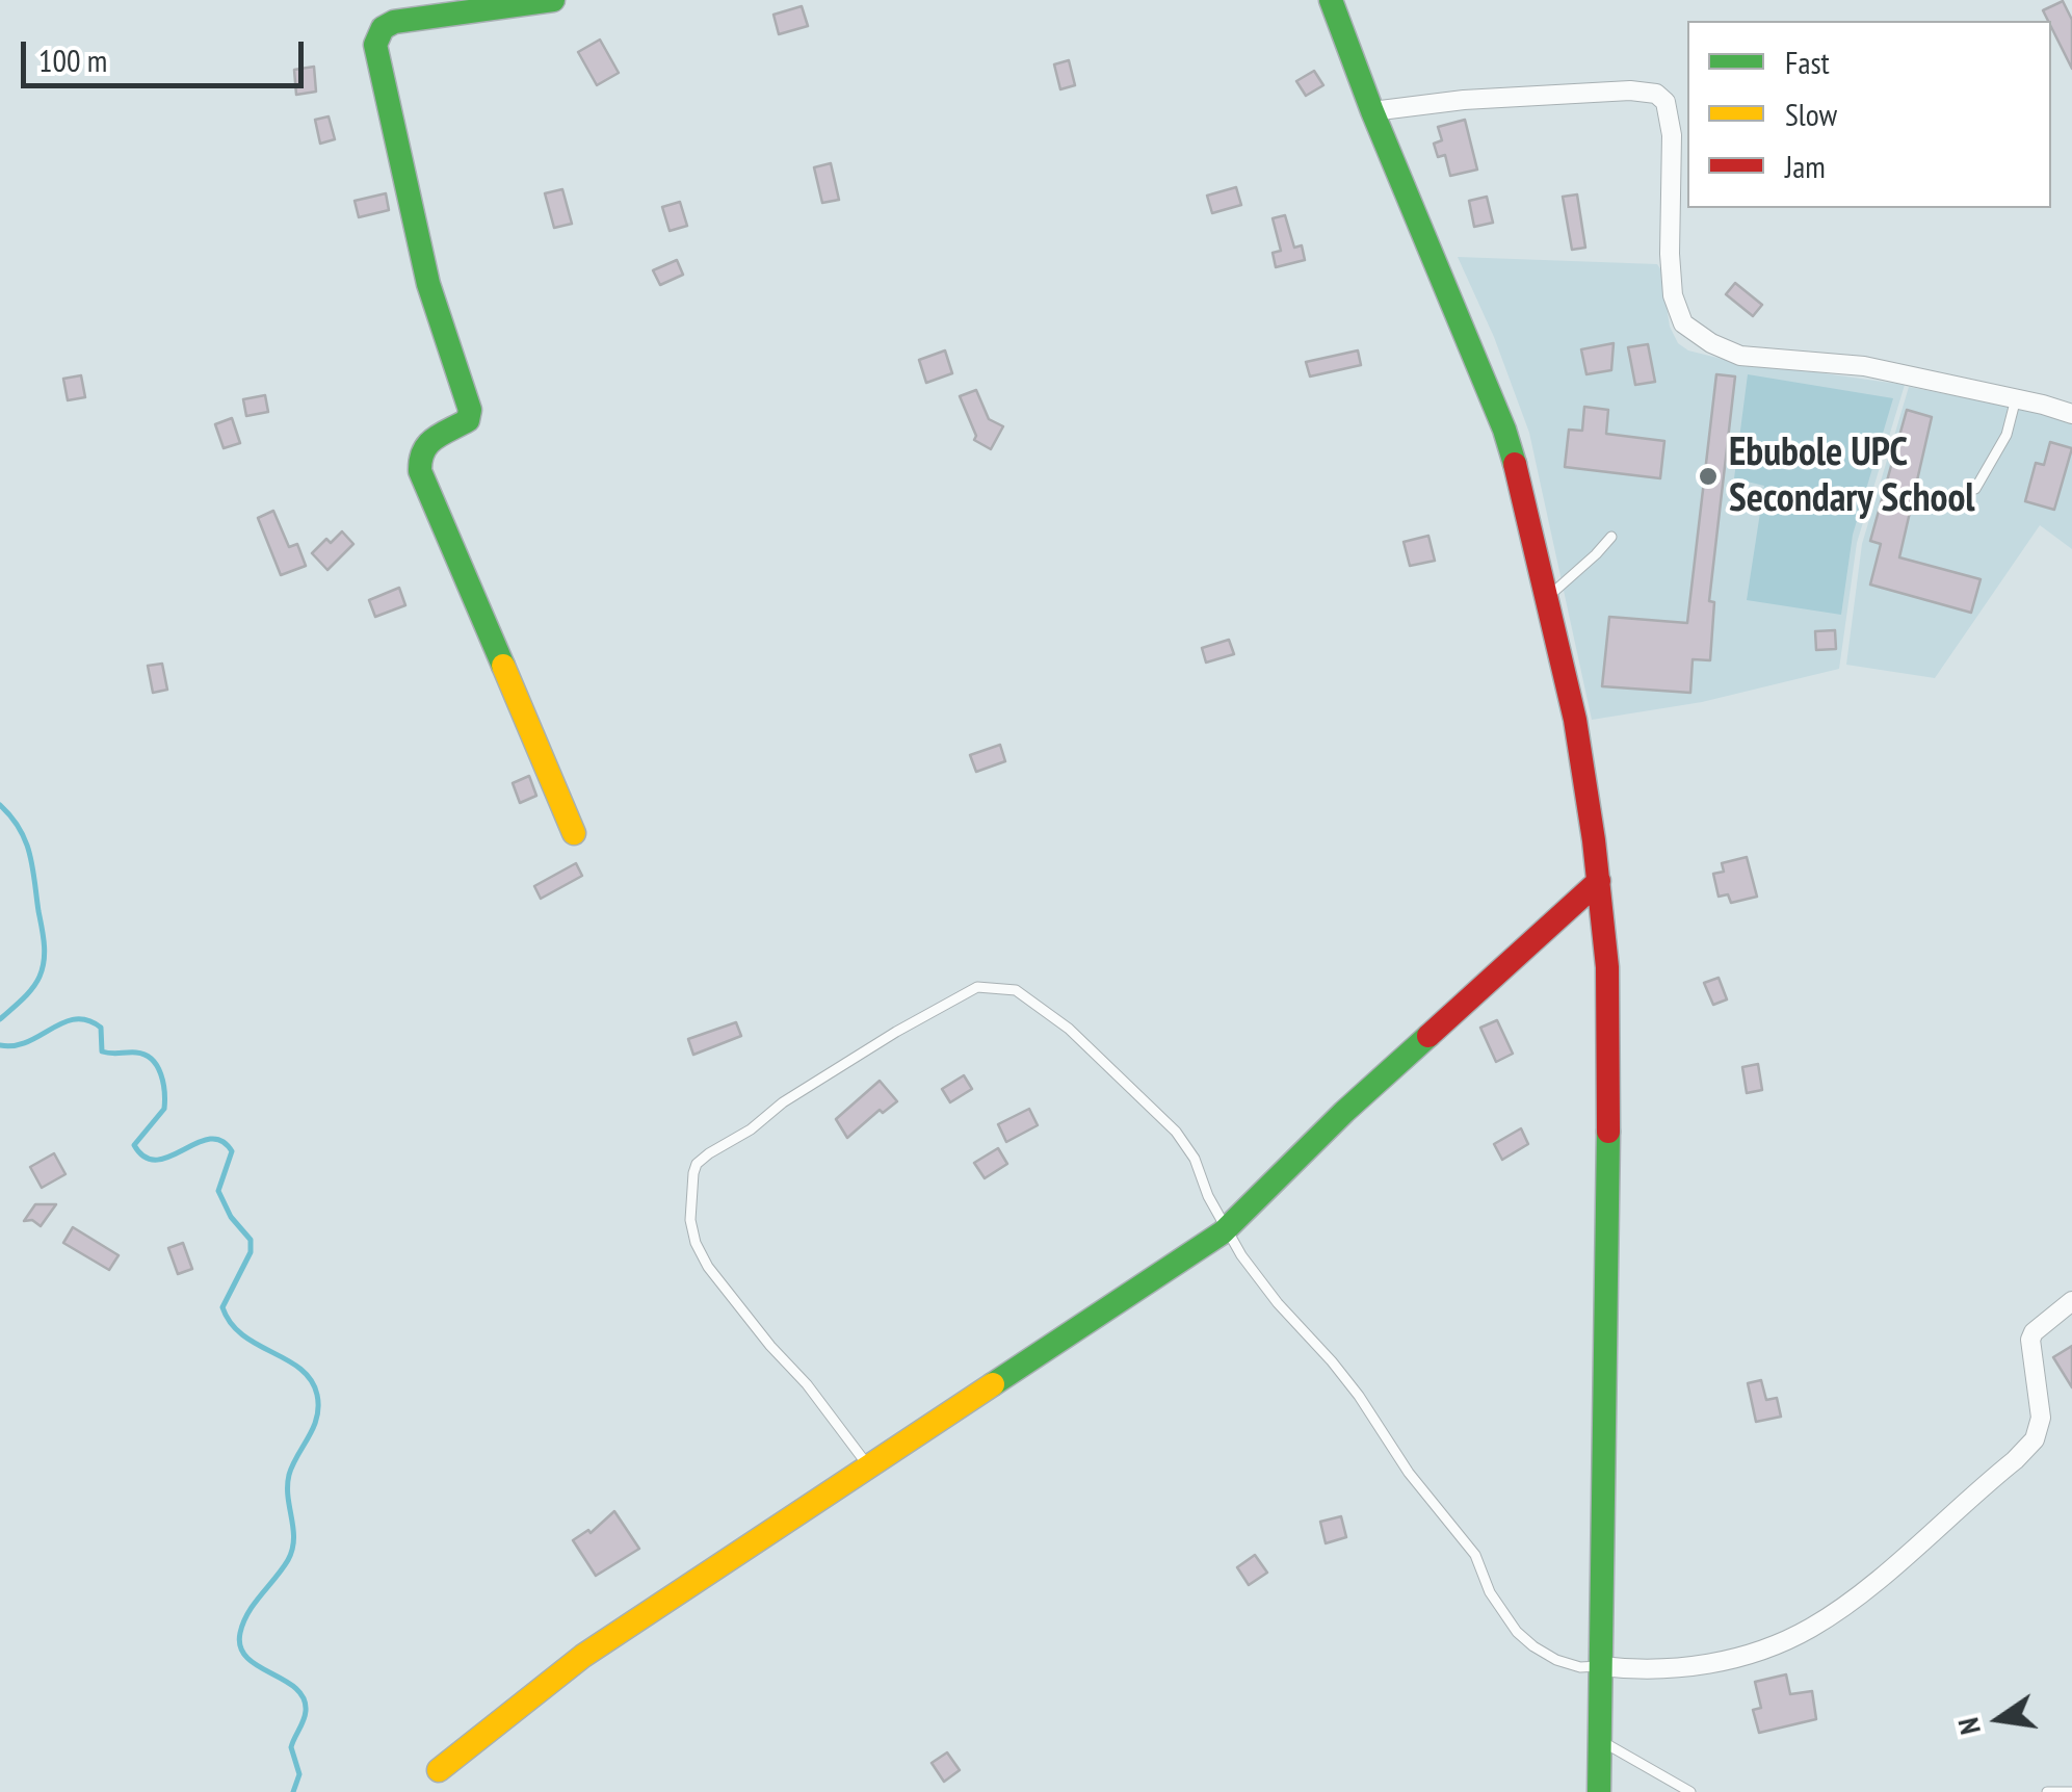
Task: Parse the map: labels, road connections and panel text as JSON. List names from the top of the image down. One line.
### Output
{"places":["Ebubole UPC Secondary School"],"legend":["Fast","Slow","Jam"],"scale_bar":"100 m","north":"left"}
